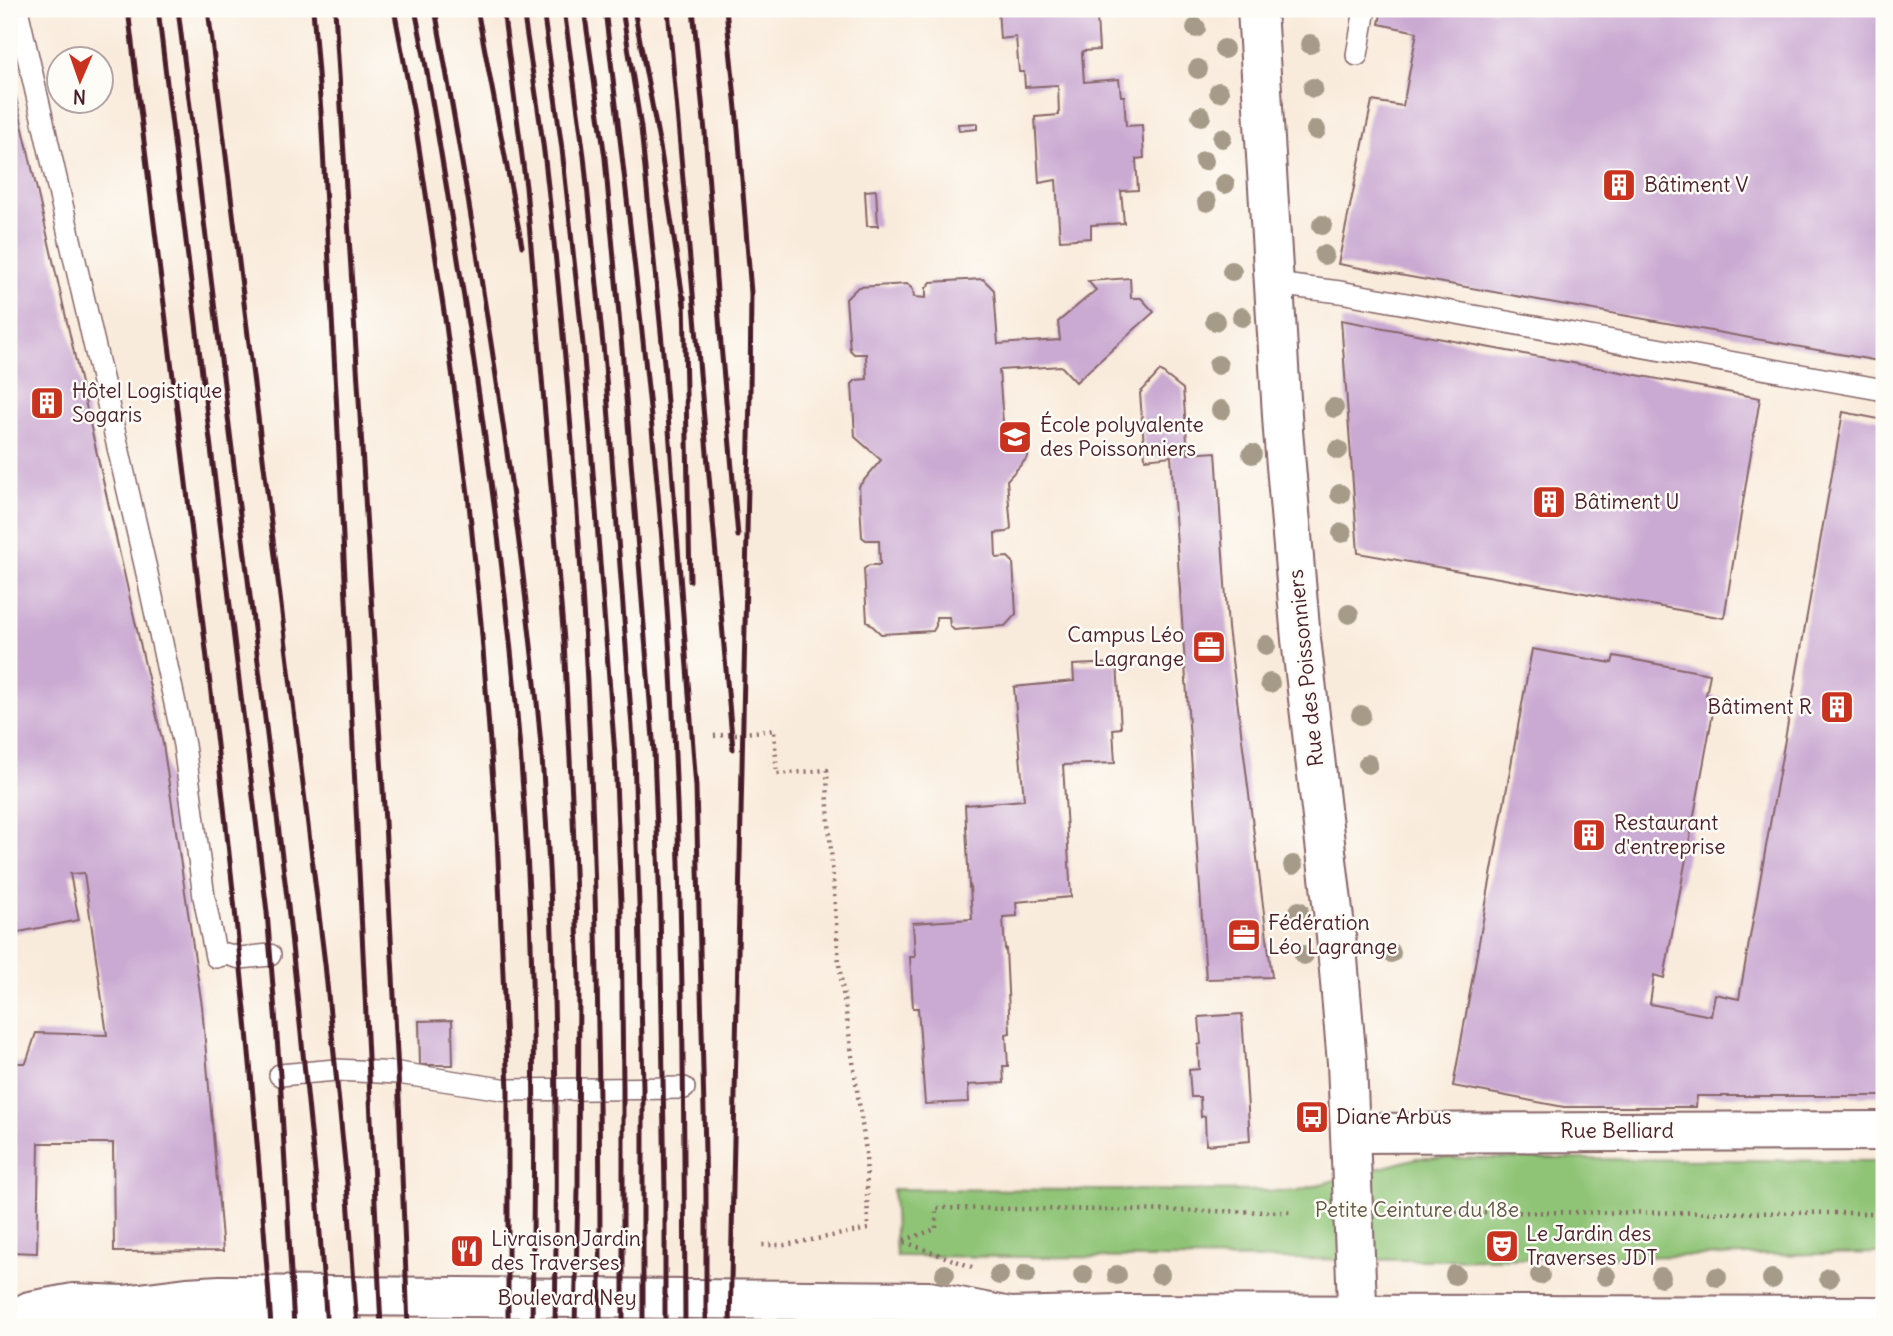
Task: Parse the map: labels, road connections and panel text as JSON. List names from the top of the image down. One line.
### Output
{"streets":{"main road":["Rue des Poissonniers","Rue Belliard","Boulevard Ney"]},"crossings":[["Rue des Poissonniers","Rue Belliard"],["Rue des Poissonniers","Boulevard Ney"]],"parks":["Petite Ceinture du 18e"],"places":{"building":["Bâtiment V","Hôtel Logistique Sogaris","Bâtiment U","Bâtiment R","Restaurant d'entreprise"],"school or university":["École polyvalente des Poissonniers"],"office":["Campus Léo Lagrange","Fédération Léo Lagrange"],"bus stop":["Diane Arbus"],"theatre":["Le Jardin des Traverses JDT"],"restaurant":["Livraison Jardin des Traverses"]},"north":"bottom"}
